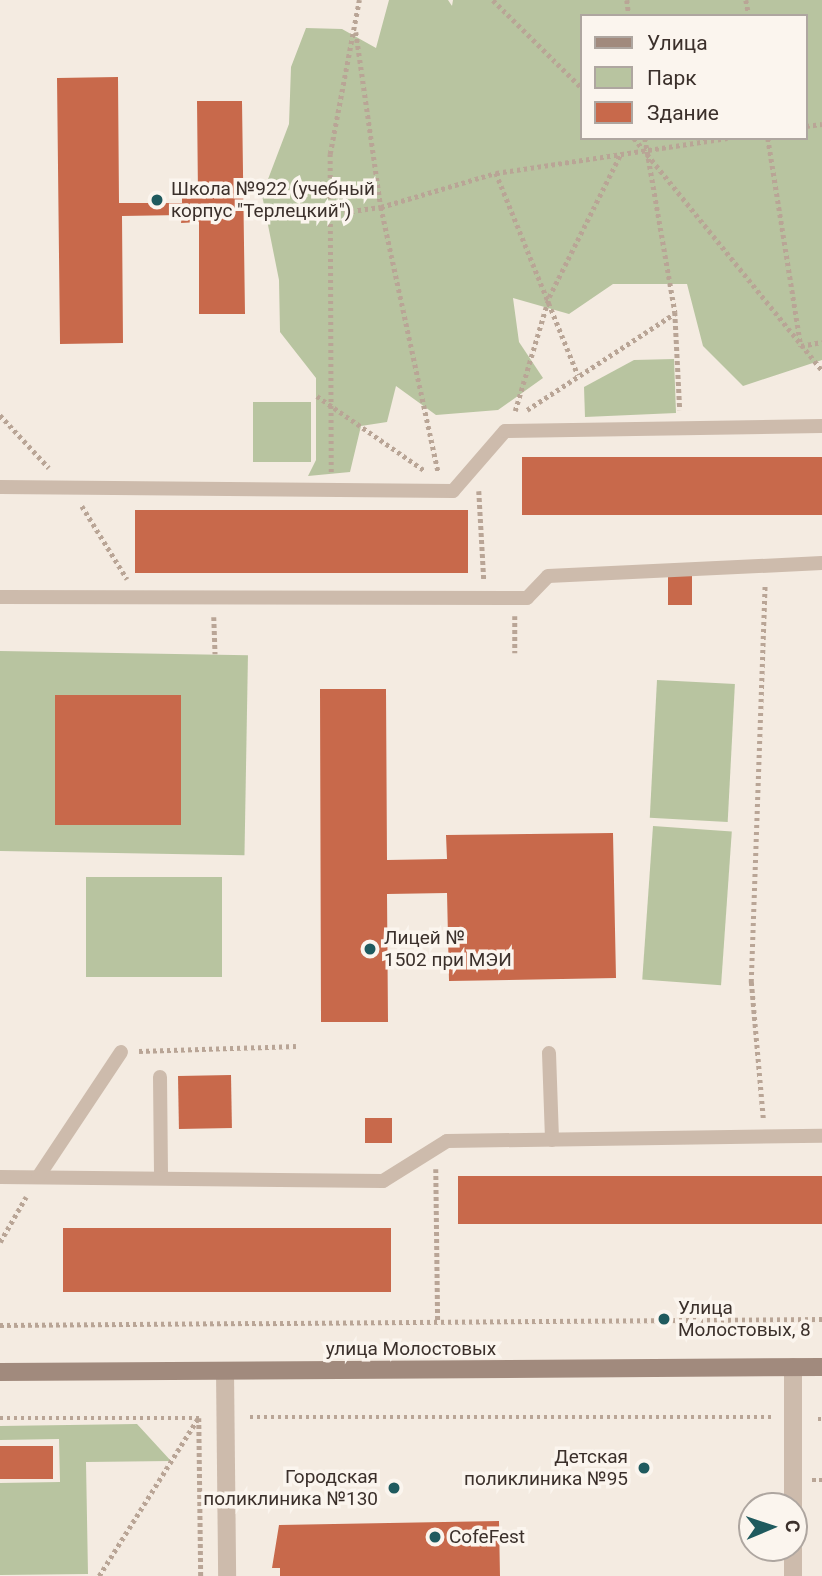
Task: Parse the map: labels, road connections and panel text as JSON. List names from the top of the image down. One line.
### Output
{"streets":{"street":["улица Молостовых"]},"places":["Школа №922 (учебный корпус \"Терлецкий\")","Лицей № 1502 при МЭИ","Улица Молостовых, 8","Детская поликлиника №95","Городская поликлиника №130","CofeFest"],"legend":["Улица","Парк","Здание"],"north":"right"}
